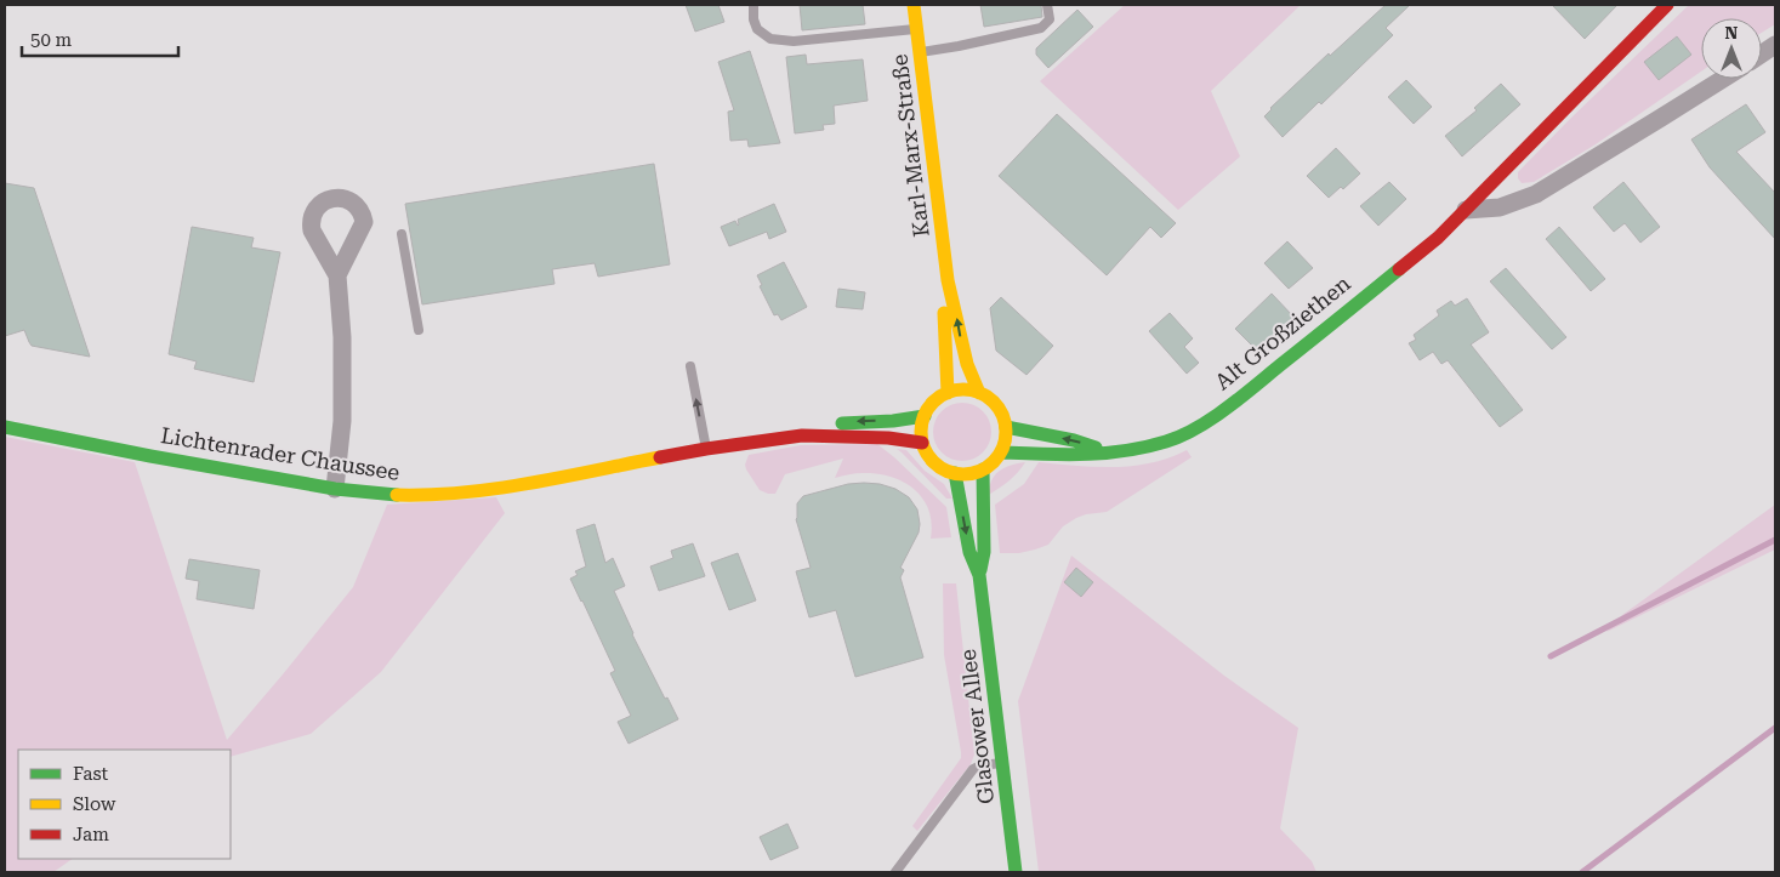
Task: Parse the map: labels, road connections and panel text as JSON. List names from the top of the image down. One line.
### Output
{"streets":{"street":["Karl-Marx-Straße","Alt Großziethen","Lichtenrader Chaussee","Glasower Allee"]},"crossings":[["Karl-Marx-Straße","Alt Großziethen"],["Karl-Marx-Straße","Lichtenrader Chaussee"],["Karl-Marx-Straße","Glasower Allee"],["Alt Großziethen","Lichtenrader Chaussee"],["Alt Großziethen","Glasower Allee"],["Lichtenrader Chaussee","Glasower Allee"]],"legend":["Fast","Slow","Jam"],"scale_bar":"50 m","north":"top"}
